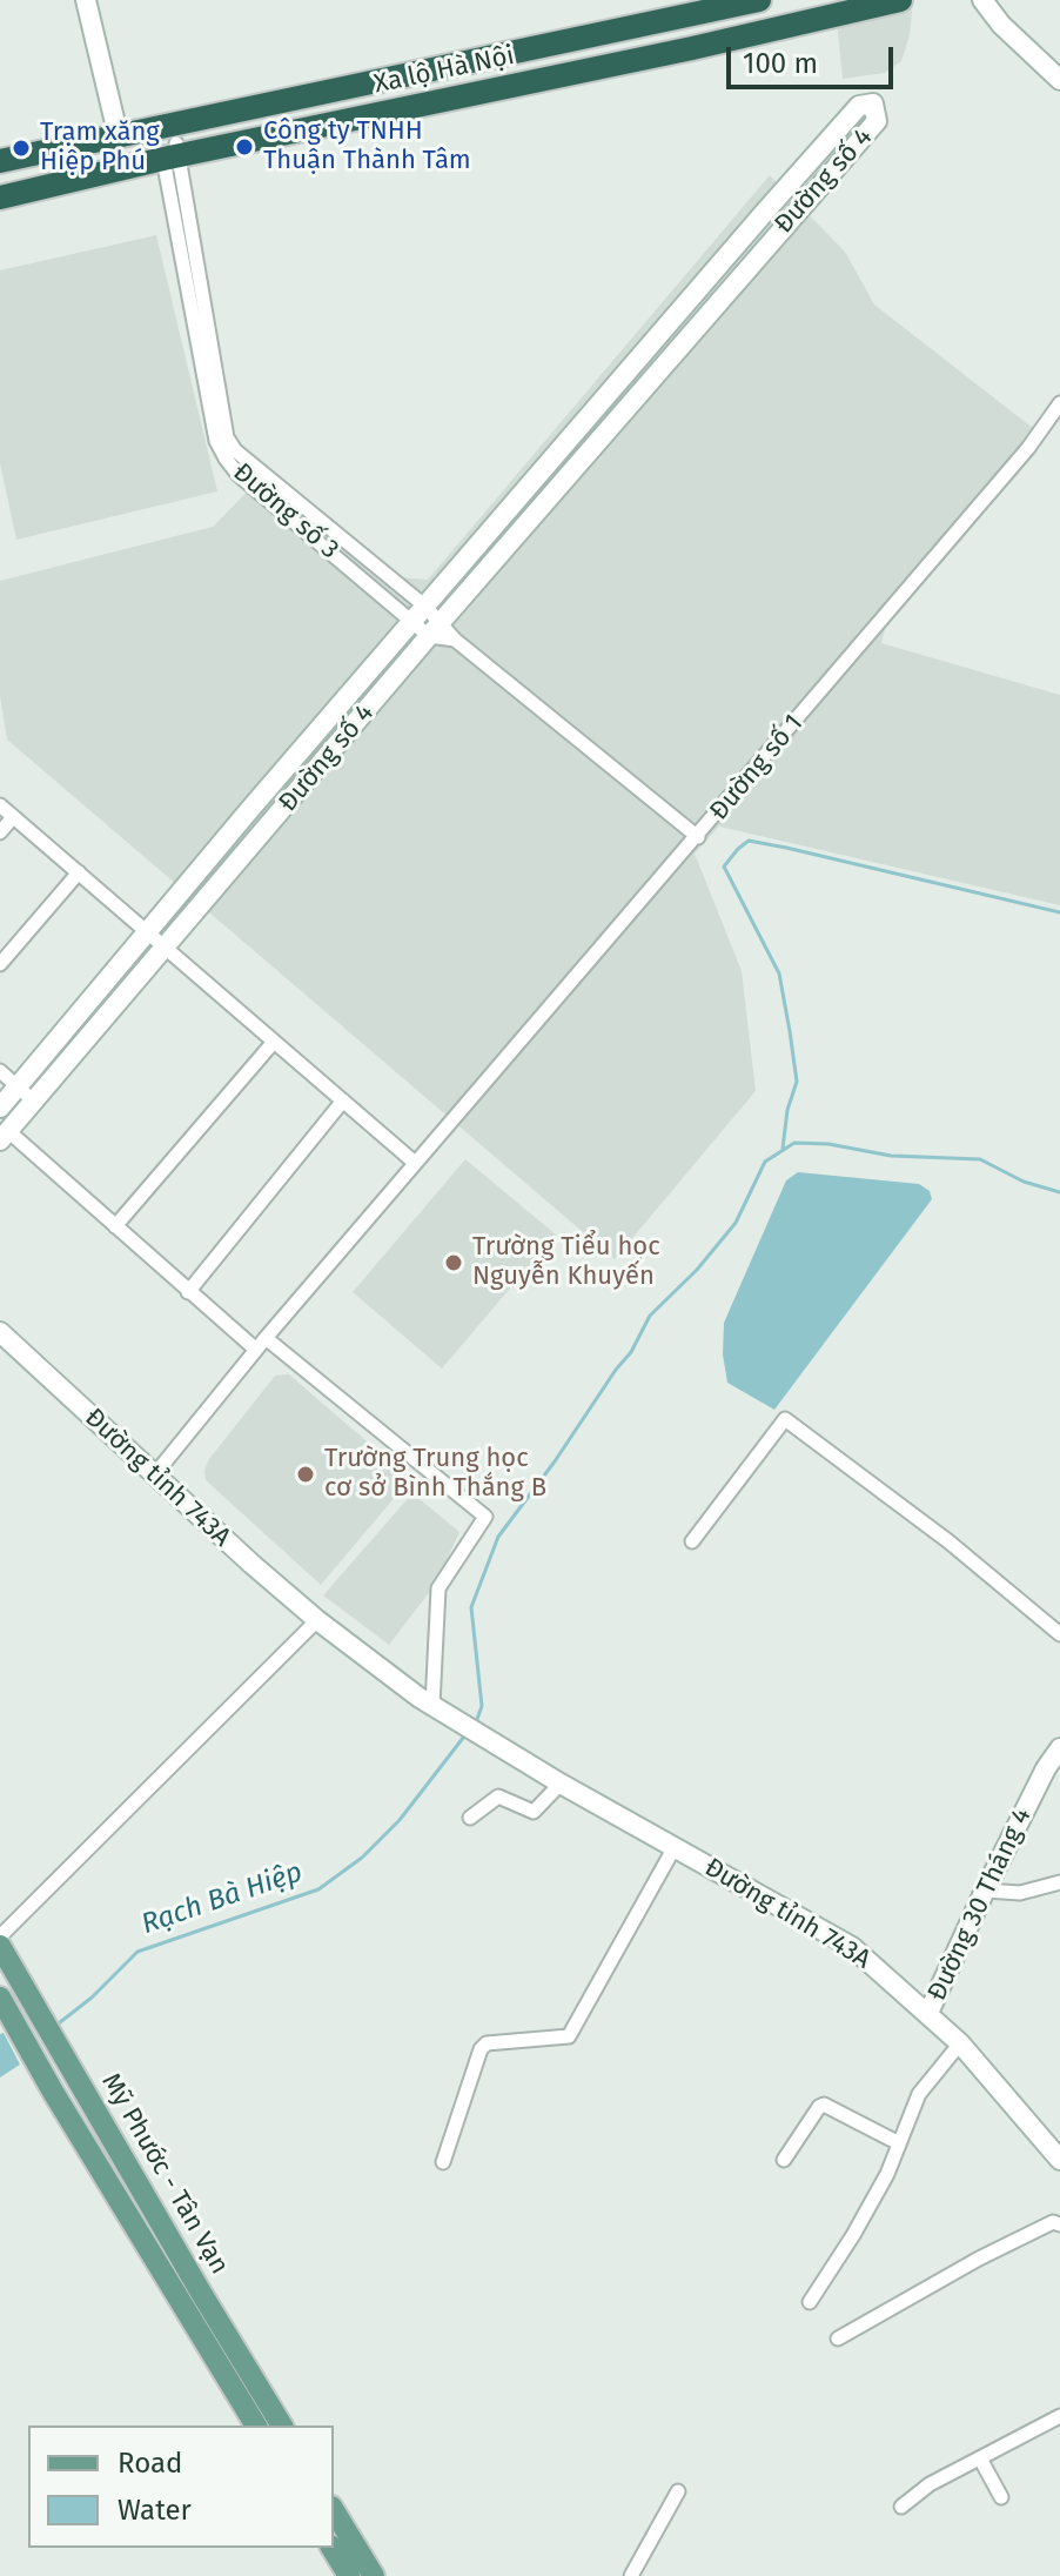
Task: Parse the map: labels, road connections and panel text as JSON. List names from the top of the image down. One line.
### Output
{"streets":{"highway":["Xa lộ Hà Nội"],"main road":["Mỹ Phước - Tân Vạn"],"street":["Đường số 4","Đường số 3","Đường số 1","Đường tỉnh 743A","Đường 30 Tháng 4"]},"crossings":[["Xa lộ Hà Nội","Đường số 3"],["Đường số 4","Đường số 3"],["Đường số 1","Đường tỉnh 743A"],["Đường tỉnh 743A","Đường 30 Tháng 4"]],"water":["Rạch Bà Hiệp"],"places":["Công ty TNHH Thuận Thành Tâm","Trạm xăng Hiệp Phú","Trường Tiểu học Nguyễn Khuyến","Trường Trung học cơ sở Bình Thắng B"],"legend":["Road","Water"],"scale_bar":"100 m"}
